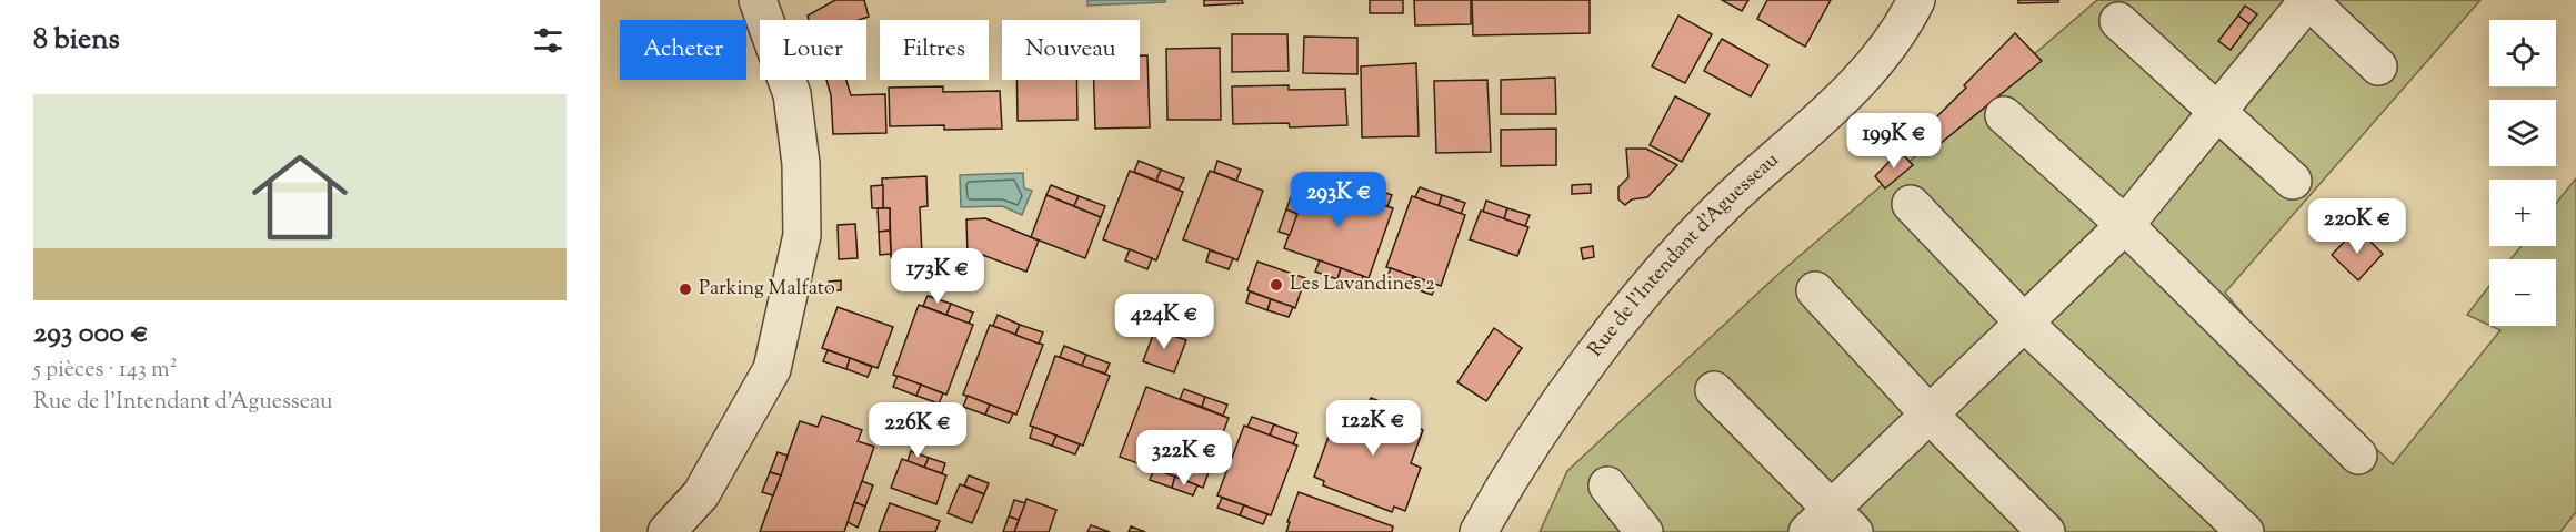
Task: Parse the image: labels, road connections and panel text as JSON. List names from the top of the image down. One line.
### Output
{"streets":{"street":["Rue de l'Intendant d'Aguesseau"]},"places":["Les Lavandines 2","Parking Malfato"],"page":{"heading":"8 biens","map_buttons":["+","−"],"chip":["Acheter","Louer","Filtres","Nouveau"],"list":[{"name":"293 000 €","note":"5 pièces · 143 m² · Rue de l'Intendant d'Aguesseau"}],"price":["199K €","293K €","220K €","173K €","424K €","122K €","226K €","322K €"]}}
